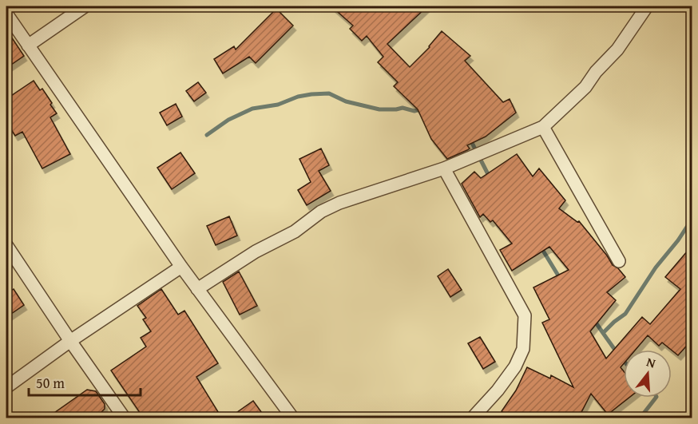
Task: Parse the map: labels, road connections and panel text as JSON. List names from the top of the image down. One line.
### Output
{"scale_bar":"50 m","north":"top"}
